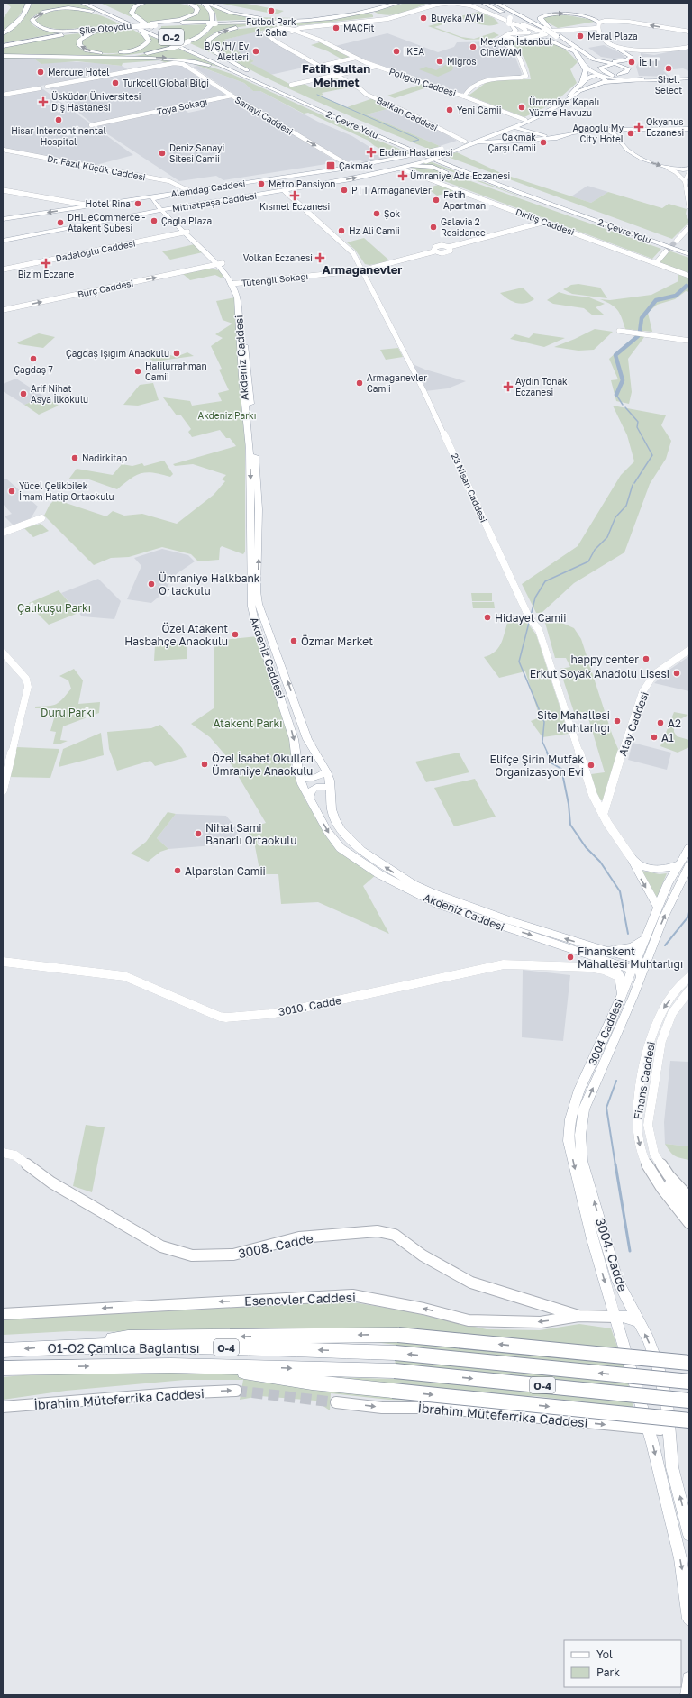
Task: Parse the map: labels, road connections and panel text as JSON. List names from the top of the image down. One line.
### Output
{"streets":{"highway":["Şile Otoyolu","O-2","2. Çevre Yolu","O1-O2 Çamlıca Bağlantısı","O-4"],"main road":["Alemdağ Caddesi","Mithatpaşa Caddesi","Akdeniz Caddesi","3004 Caddesi","3004. Cadde","Esenevler Caddesi"],"street":["Poligon Caddesi","Toya Sokağı","Balkan Caddesi","Sanayi Caddesi","Dr. Fazıl Küçük Caddesi","Diriliş Caddesi","Dadaloğlu Caddesi","Tütengil Sokağı","Burç Caddesi","23 Nisan Caddesi","Atay Caddesi","3010. Cadde","Finans Caddesi","3008. Cadde","İbrahim Müteferrika Caddesi"]},"crossings":[["Şile Otoyolu","2. Çevre Yolu"],["Toya Sokağı","Sanayi Caddesi"],["Balkan Caddesi","Alemdağ Caddesi"],["Sanayi Caddesi","Alemdağ Caddesi"],["Dr. Fazıl Küçük Caddesi","Alemdağ Caddesi"],["Alemdağ Caddesi","Akdeniz Caddesi"],["Mithatpaşa Caddesi","Diriliş Caddesi"],["Mithatpaşa Caddesi","Akdeniz Caddesi"],["Mithatpaşa Caddesi","23 Nisan Caddesi"],["Diriliş Caddesi","Tütengil Sokağı"],["Dadaloğlu Caddesi","Akdeniz Caddesi"],["Tütengil Sokağı","Akdeniz Caddesi"],["Tütengil Sokağı","23 Nisan Caddesi"],["Burç Caddesi","Akdeniz Caddesi"],["Akdeniz Caddesi","3004 Caddesi"],["Akdeniz Caddesi","3004. Cadde"],["23 Nisan Caddesi","Atay Caddesi"],["3004 Caddesi","3004. Cadde"],["3008. Cadde","Esenevler Caddesi"],["3004. Cadde","Esenevler Caddesi"],["3004. Cadde","İbrahim Müteferrika Caddesi"]],"one_way":["Burç Caddesi","Esenevler Caddesi","İbrahim Müteferrika Caddesi"],"districts":["Fatih Sultan Mehmet","Armağanevler"],"parks":["Akdeniz Parkı","Çalıkuşu Parkı","Duru Parkı","Atakent Parkı"],"places":{"other":["Futbol Park 1. Saha","Buyaka AVM","MACFit","Meral Plaza","Meydan İstanbul CineWAM","B/S/H/ Ev Aletleri","IKEA","Migros","İETT","Shell Select","Mercure Hotel","Turkcell Global Bilgi","Ümraniye Kapalı Yüzme Havuzu","Yeni Camii","Hisar Intercontinental Hospital","Ağaoğlu My City Hotel","Çakmak Çarşı Camii","Deniz Sanayi Sitesi Camii","Metro Pansiyon","PTT Armağanevler","Fetih Apartmanı","Hotel Rina","Şok","Çağla Plaza","DHL eCommerce - Atakent Şubesi","Galavia 2 Residance","Hz Ali Camii","Çağdaş Işığım Anaokulu","Çağdaş 7","Halilurrahman Camii","Armağanevler Camii","Arif Nihat Asya İlkokulu","Nadirkitap","Yücel Çelikbilek İmam Hatip Ortaokulu","Ümraniye Halkbank Ortaokulu","Hidayet Camii","Özel Atakent Hasbahçe Anaokulu","Özmar Market","happy center","Erkut Soyak Anadolu Lisesi","Site Mahallesi Muhtarlığı","A2","A1","Özel İsabet Okulları Ümraniye Anaokulu","Elifçe Şirin Mutfak Organizasyon Evi","Nihat Sami Banarlı Ortaokulu","Alparslan Camii","Finanskent Mahallesi Muhtarlığı"],"health":["Üsküdar Üniversitesi Diş Hastanesi","Okyanus Eczanesi","Erdem Hastanesi","Ümraniye Ada Eczanesi","Kısmet Eczanesi","Volkan Eczanesi","Bizim Eczane","Aydın Tonak Eczanesi"],"transit":["Çakmak"]},"legend":["Yol","Park"]}
